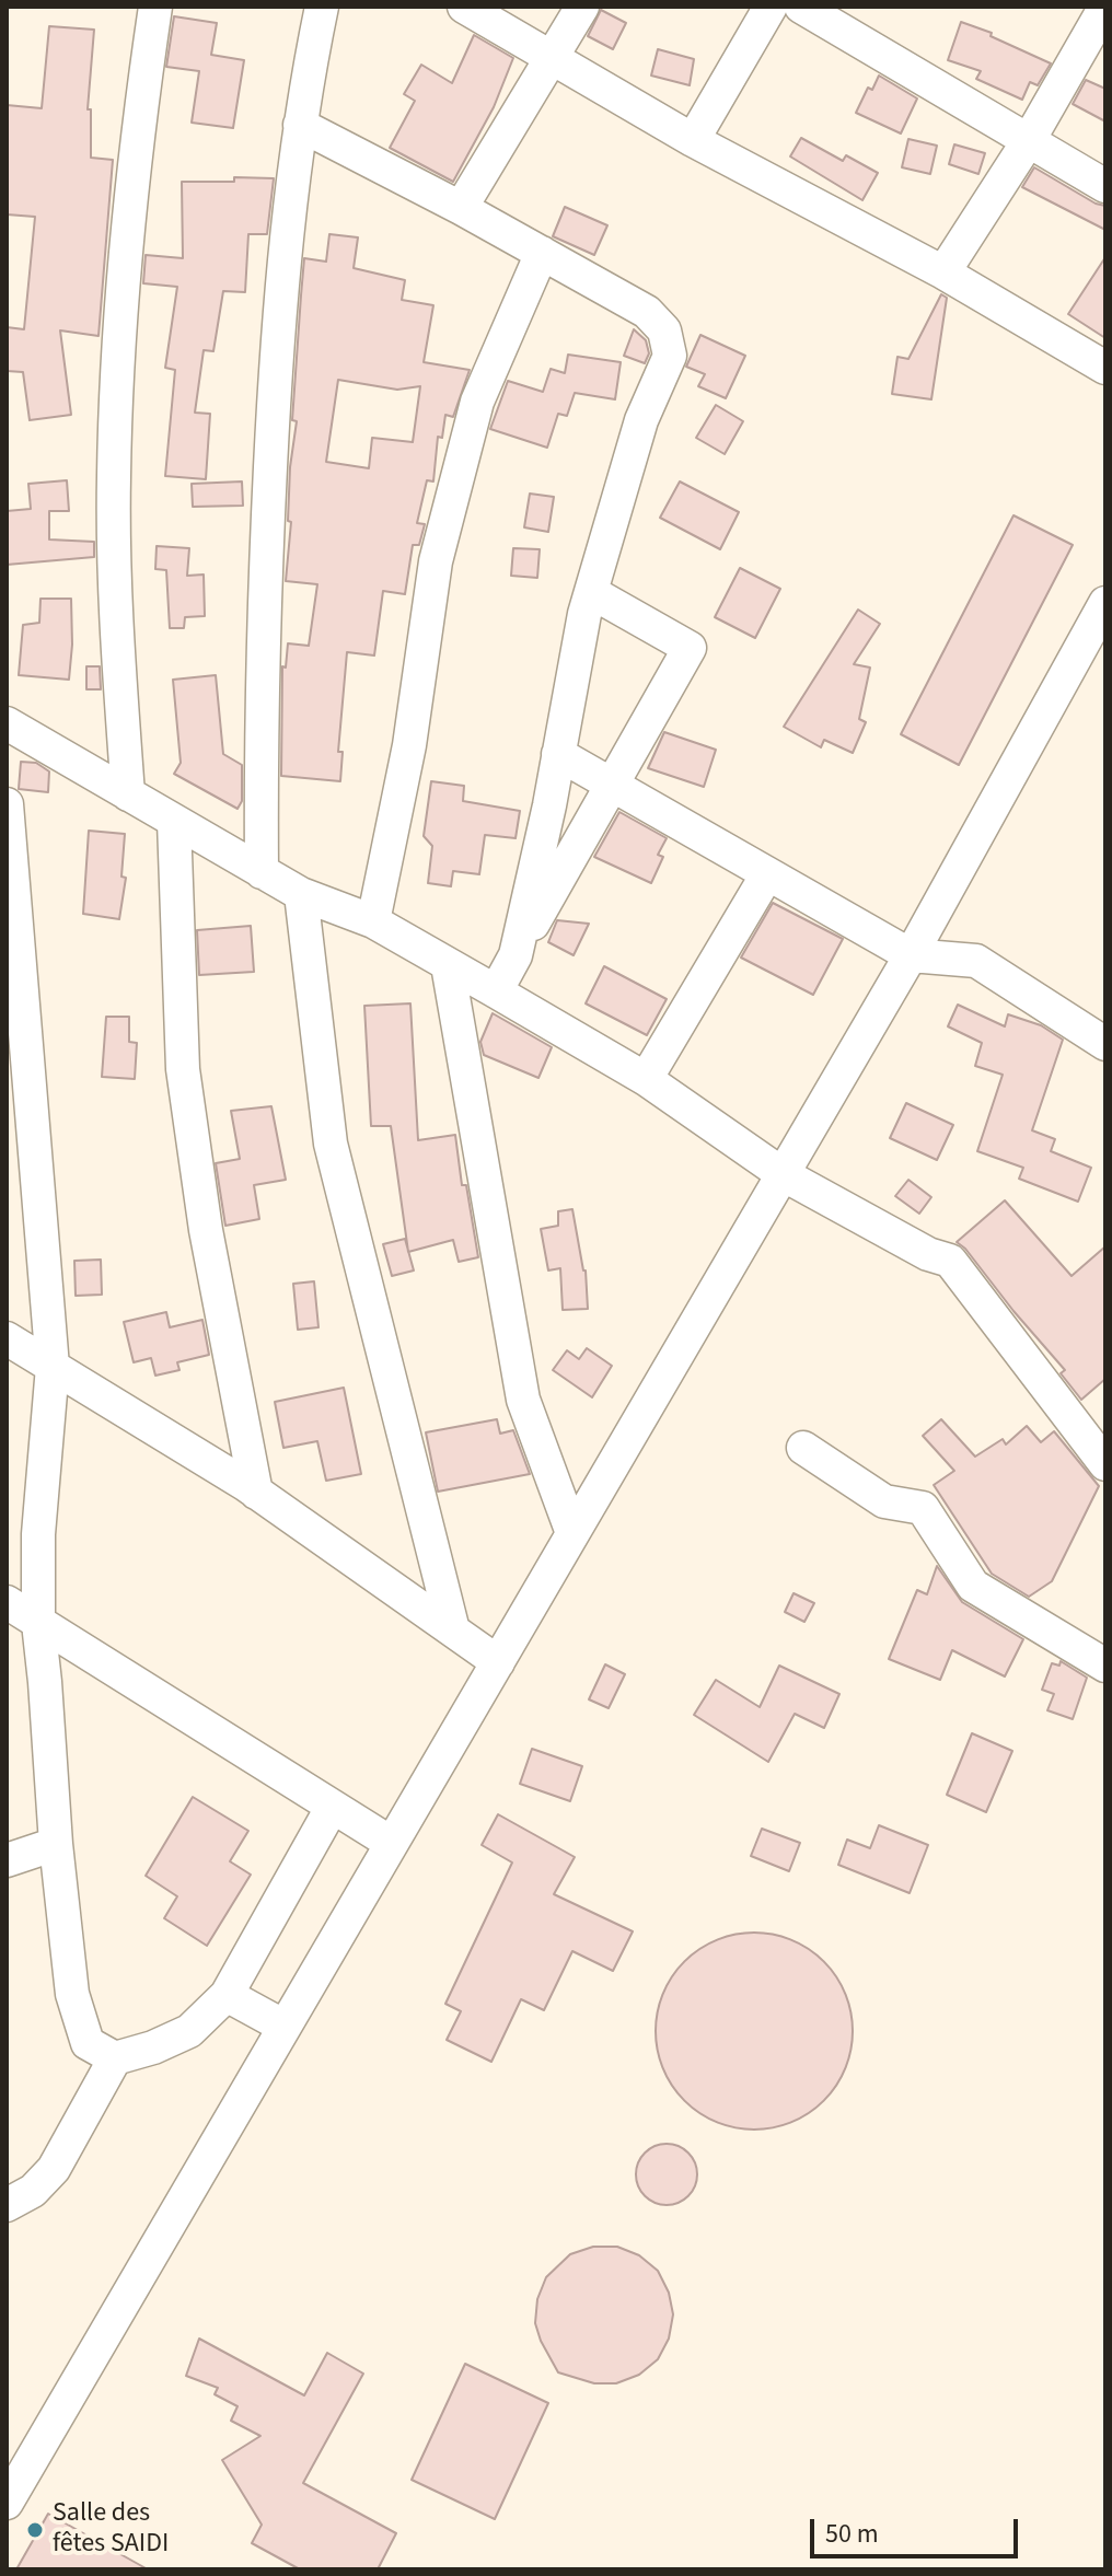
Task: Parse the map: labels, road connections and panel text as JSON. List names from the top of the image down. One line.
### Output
{"places":["Salle des fêtes SAIDI"],"scale_bar":"50 m"}
